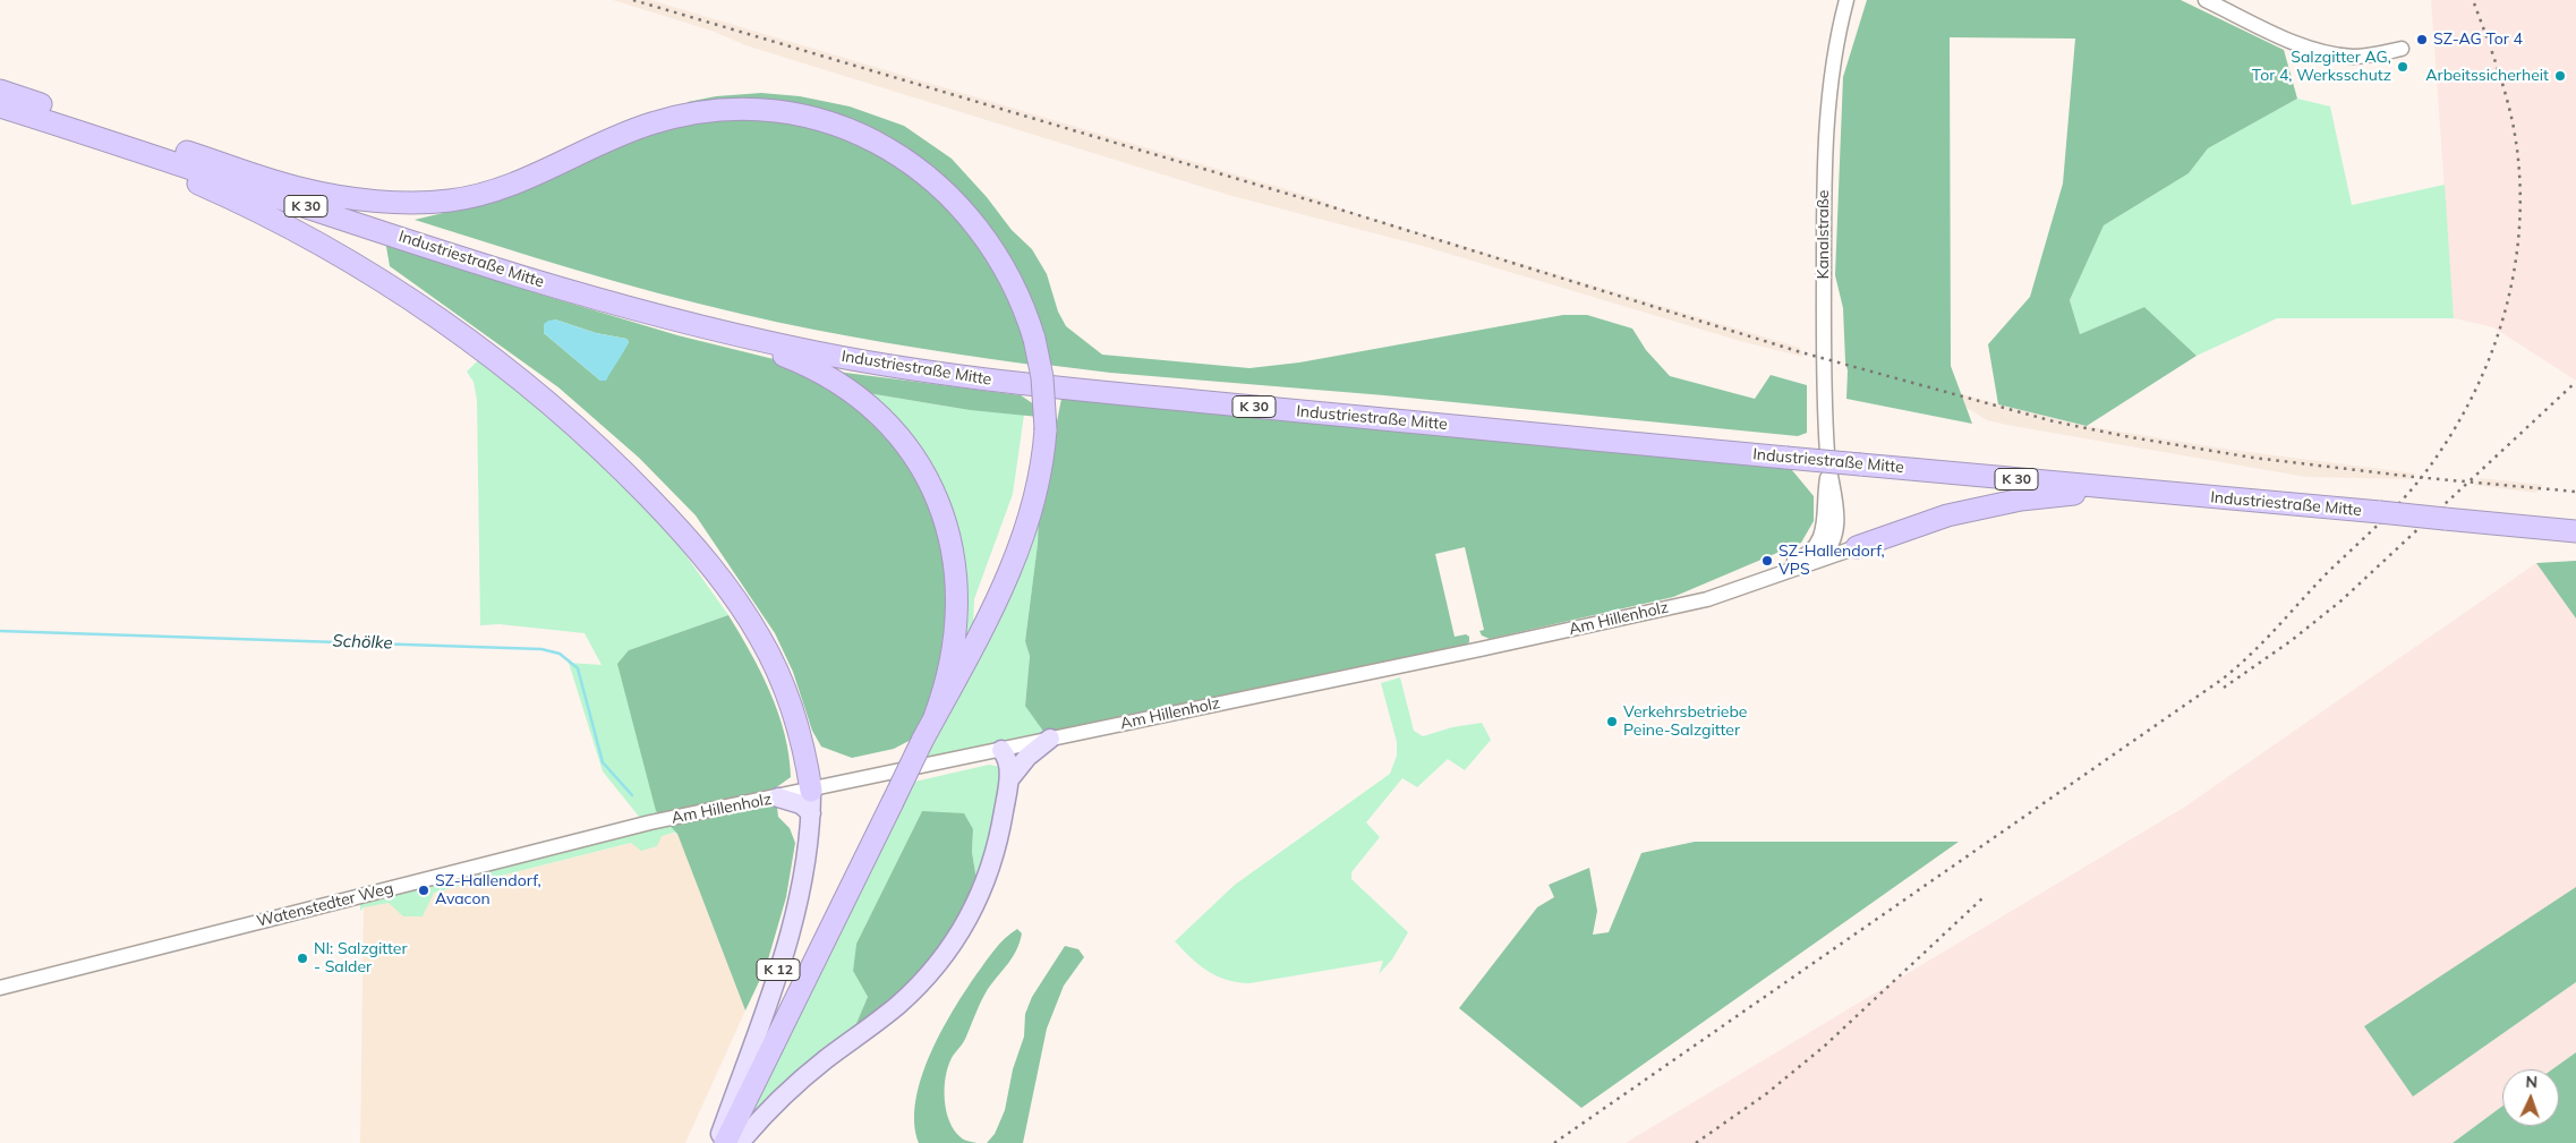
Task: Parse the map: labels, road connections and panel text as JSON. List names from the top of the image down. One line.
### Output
{"streets":{"highway":["K 30","Industriestraße Mitte"],"main road":["K 12"],"street":["Kanalstraße","Am Hillenholz","Watenstedter Weg"]},"crossings":[["Kanalstraße","Am Hillenholz"],["Am Hillenholz","Watenstedter Weg"],["Am Hillenholz","K 12"]],"water":["Schölke"],"places":["SZ-AG Tor 4","Salzgitter AG, Tor 4, Werksschutz","Arbeitssicherheit","SZ-Hallendorf, VPS","Verkehrsbetriebe Peine-Salzgitter","SZ-Hallendorf, Avacon","NI: Salzgitter - Salder"],"north":"top"}
